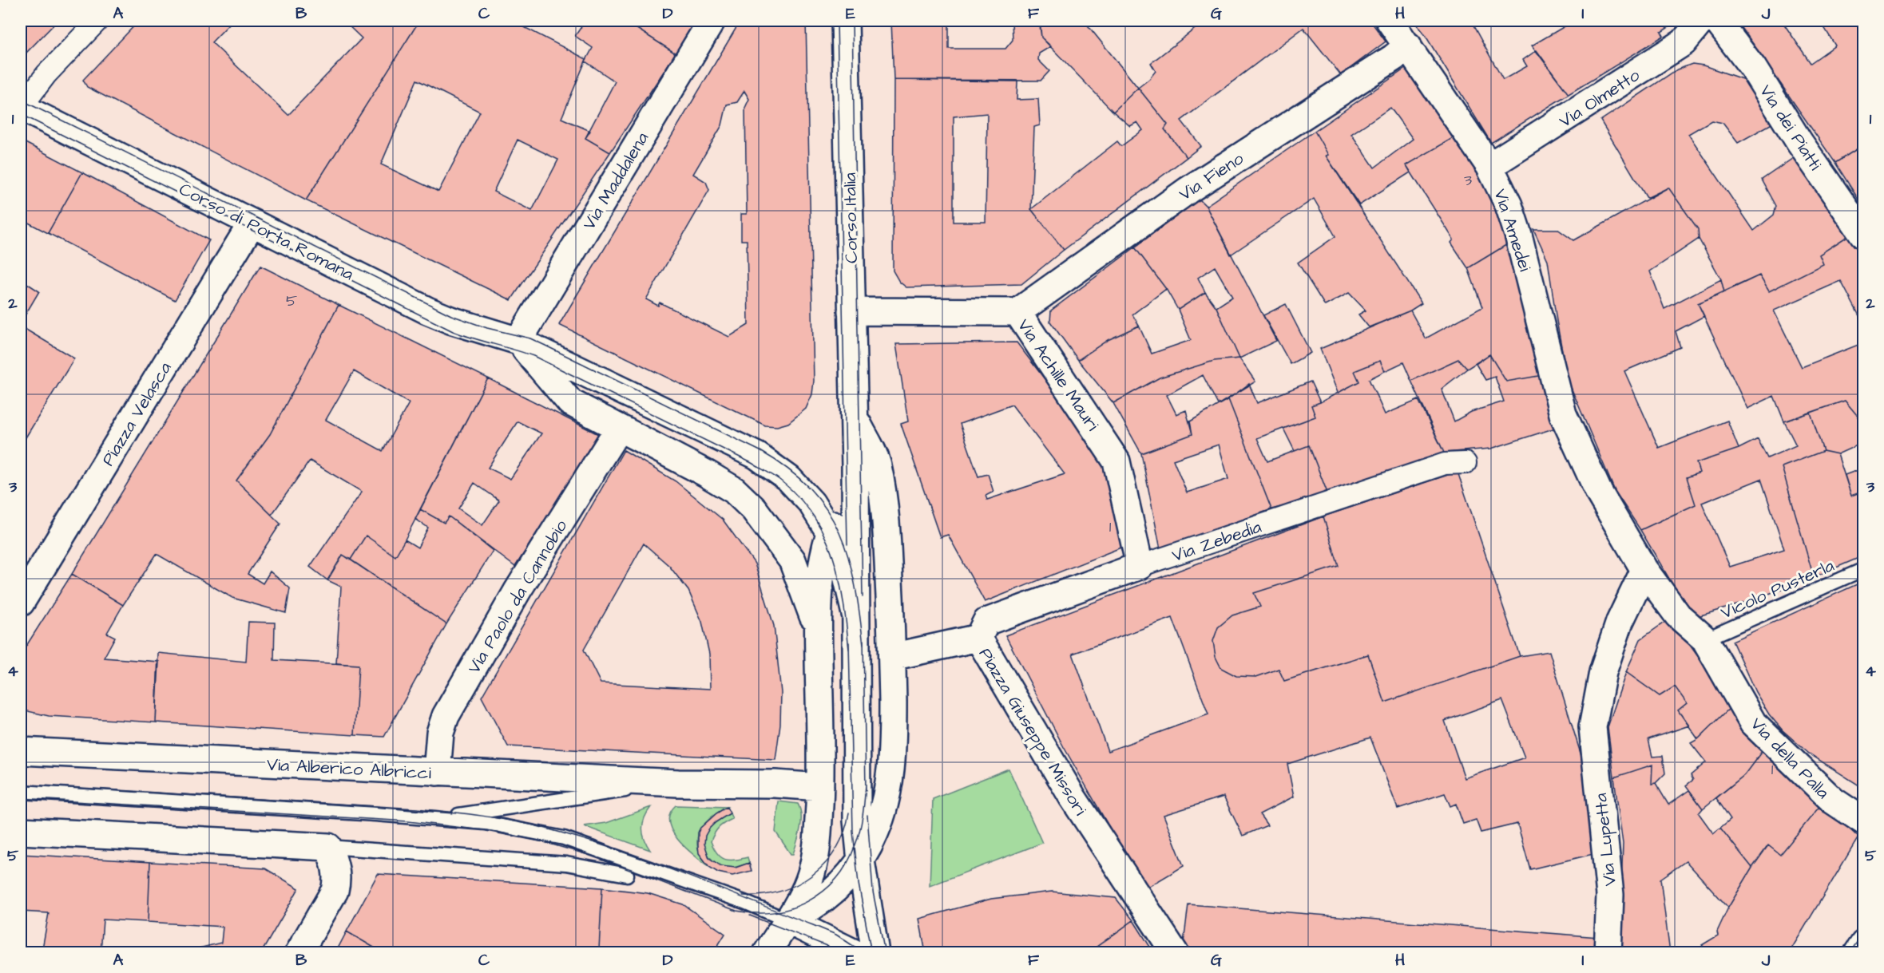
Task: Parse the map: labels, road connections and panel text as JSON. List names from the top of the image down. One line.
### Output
{"streets":{"street":["Via Olmetto","Via dei Piatti","Via Fieno","Via Maddalena","Corso Italia","Via Amedei","Corso di Porta Romana","Via Achille Mauri","Piazza Velasca","Via Zebedia","Via Paolo da Cannobio","Piazza Giuseppe Missori","Via della Palla","Via Alberico Albricci","Via Lupetta"],"lane":["Vicolo Pusterla"]},"crossings":[["Via Olmetto","Via Amedei"],["Via Fieno","Via Amedei"],["Via Fieno","Via Achille Mauri"],["Via Maddalena","Corso di Porta Romana"],["Corso Italia","Via Achille Mauri"],["Via Amedei","Via della Palla"],["Via Amedei","Via Lupetta"],["Corso di Porta Romana","Piazza Velasca"],["Via Achille Mauri","Via Zebedia"],["Via Zebedia","Piazza Giuseppe Missori"],["Vicolo Pusterla","Via della Palla"],["Via Paolo da Cannobio","Via Alberico Albricci"],["Via della Palla","Via Lupetta"]],"house_numbers":["3","5","1","1"],"grid":{"columns":["A","B","C","D","E","F","G","H","I","J"],"rows":["1","2","3","4","5"]}}
